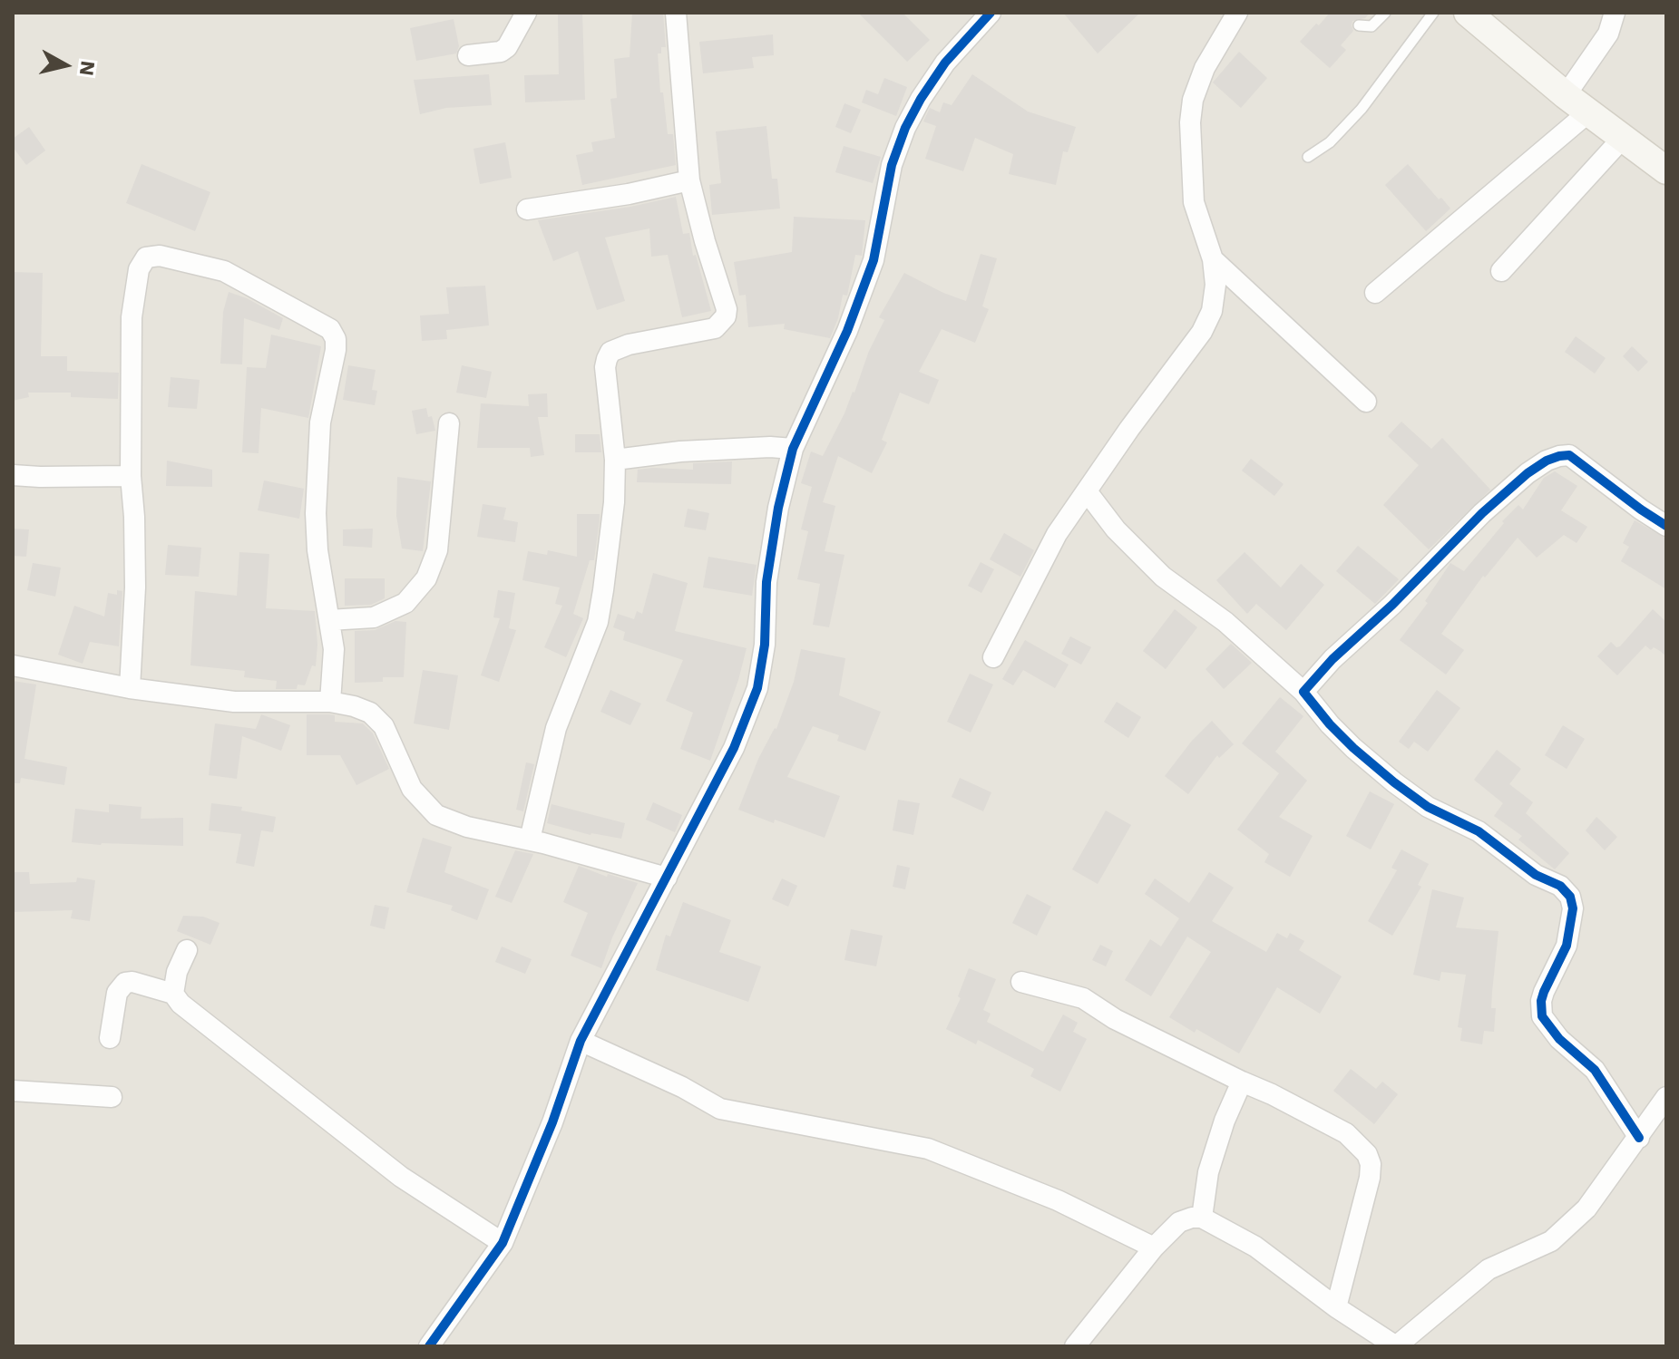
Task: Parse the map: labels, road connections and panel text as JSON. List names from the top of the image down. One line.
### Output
{"north":"right"}
